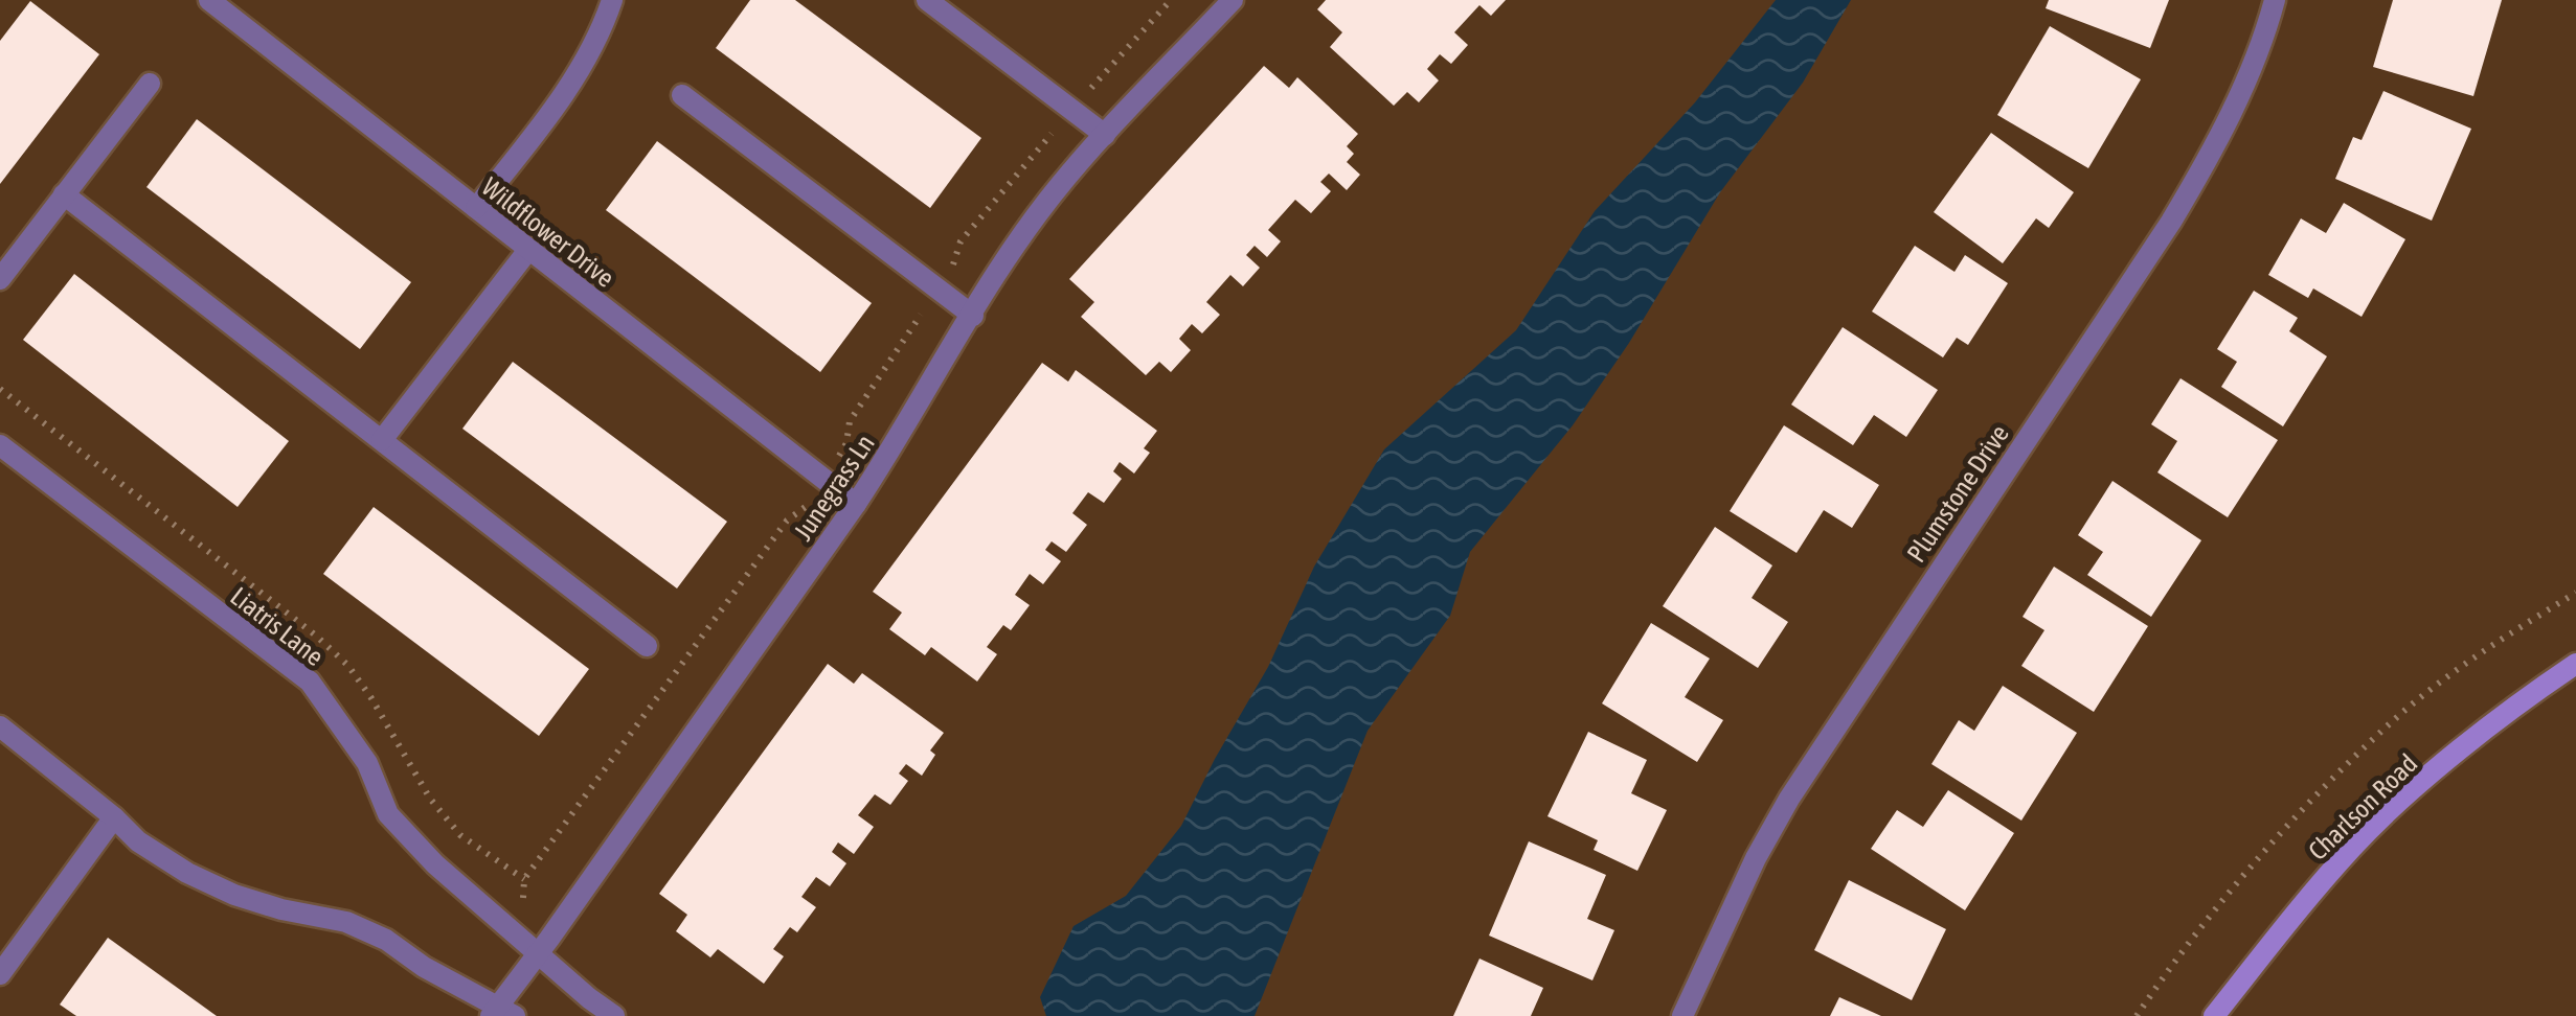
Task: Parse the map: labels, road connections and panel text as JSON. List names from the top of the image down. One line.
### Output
{"streets":{"street":["Wildflower Drive","Junegrass Ln","Plumstone Drive","Liatris Lane","Charlson Road"]},"crossings":[["Wildflower Drive","Junegrass Ln"],["Junegrass Ln","Liatris Lane"]]}
